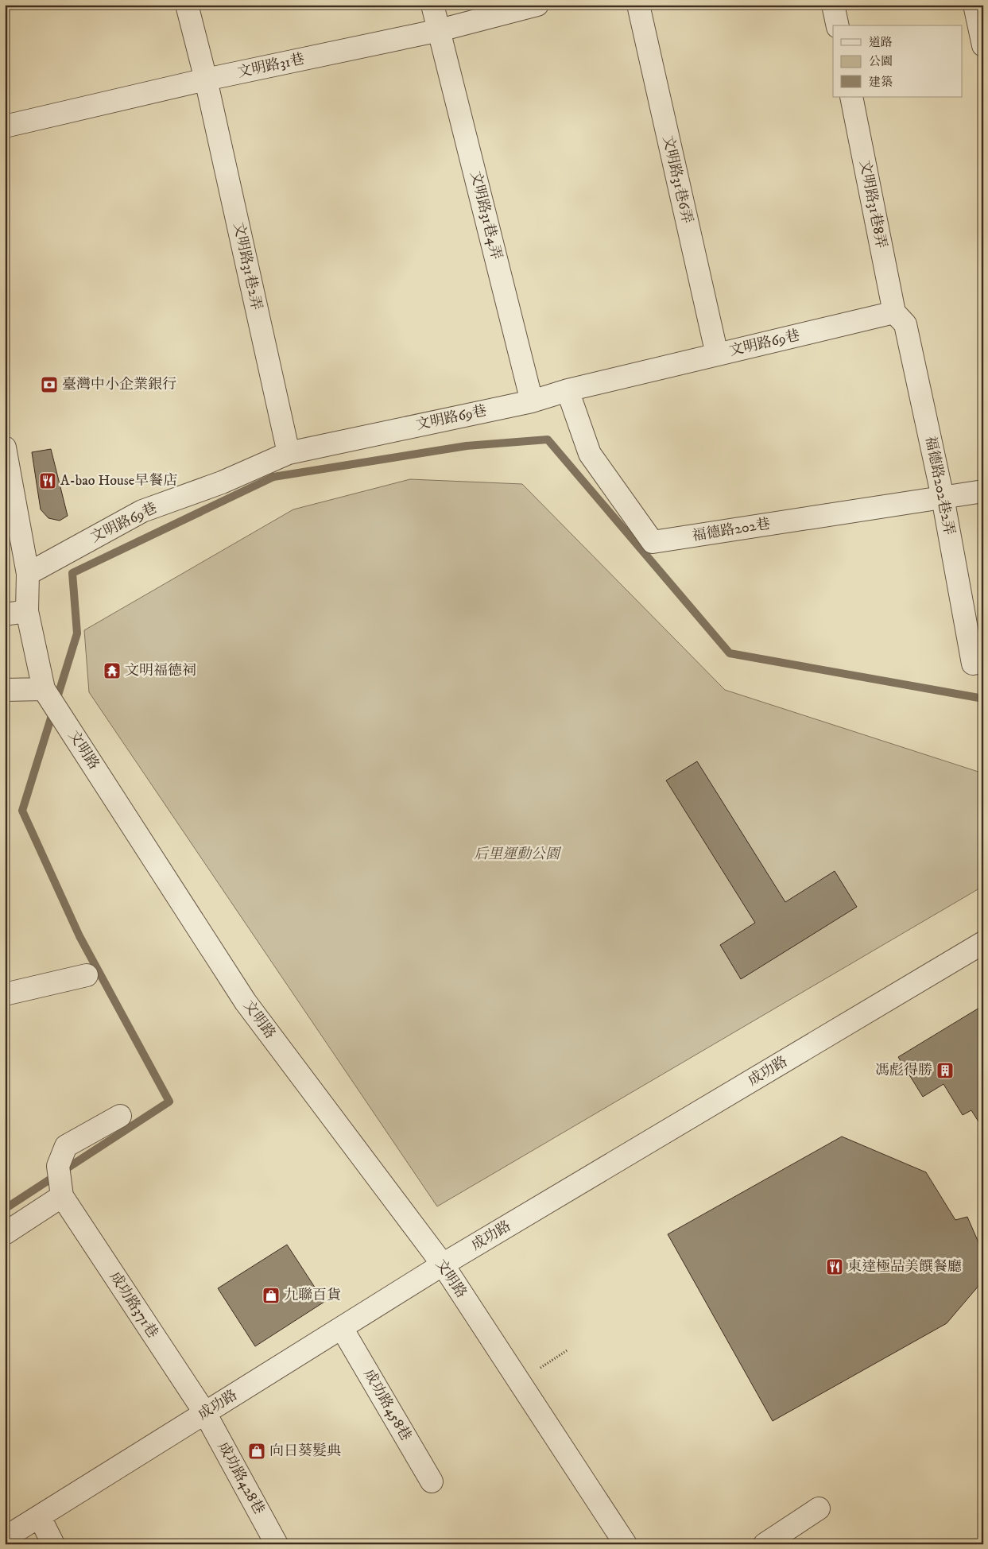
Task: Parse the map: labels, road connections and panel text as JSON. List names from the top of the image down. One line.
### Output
{"streets":{"street":["文明路31巷","文明路31巷6弄","文明路31巷8弄","文明路31巷4弄","文明路31巷2弄","文明路69巷","福德路202巷2弄","福德路202巷","文明路","成功路","成功路371巷","成功路458巷","成功路428巷"]},"crossings":[["文明路31巷","文明路31巷4弄"],["文明路31巷","文明路31巷2弄"],["文明路31巷6弄","文明路69巷"],["文明路31巷8弄","文明路69巷"],["文明路31巷8弄","福德路202巷2弄"],["文明路31巷4弄","文明路69巷"],["文明路31巷2弄","文明路69巷"],["文明路69巷","福德路202巷2弄"],["文明路69巷","福德路202巷"],["文明路69巷","文明路"],["福德路202巷2弄","福德路202巷"],["文明路","成功路"],["成功路","成功路371巷"],["成功路","成功路458巷"],["成功路","成功路428巷"],["成功路371巷","成功路428巷"]],"parks":["后里運動公園"],"places":{"bank":["臺灣中小企業銀行"],"restaurant":["A-bao House早餐店","東達極品美饌餐廳"],"temple":["文明福德祠"],"building":["馮彪得勝"],"shop":["九聯百貨","向日葵髮典"]},"legend":["道路","公園","建築"]}
